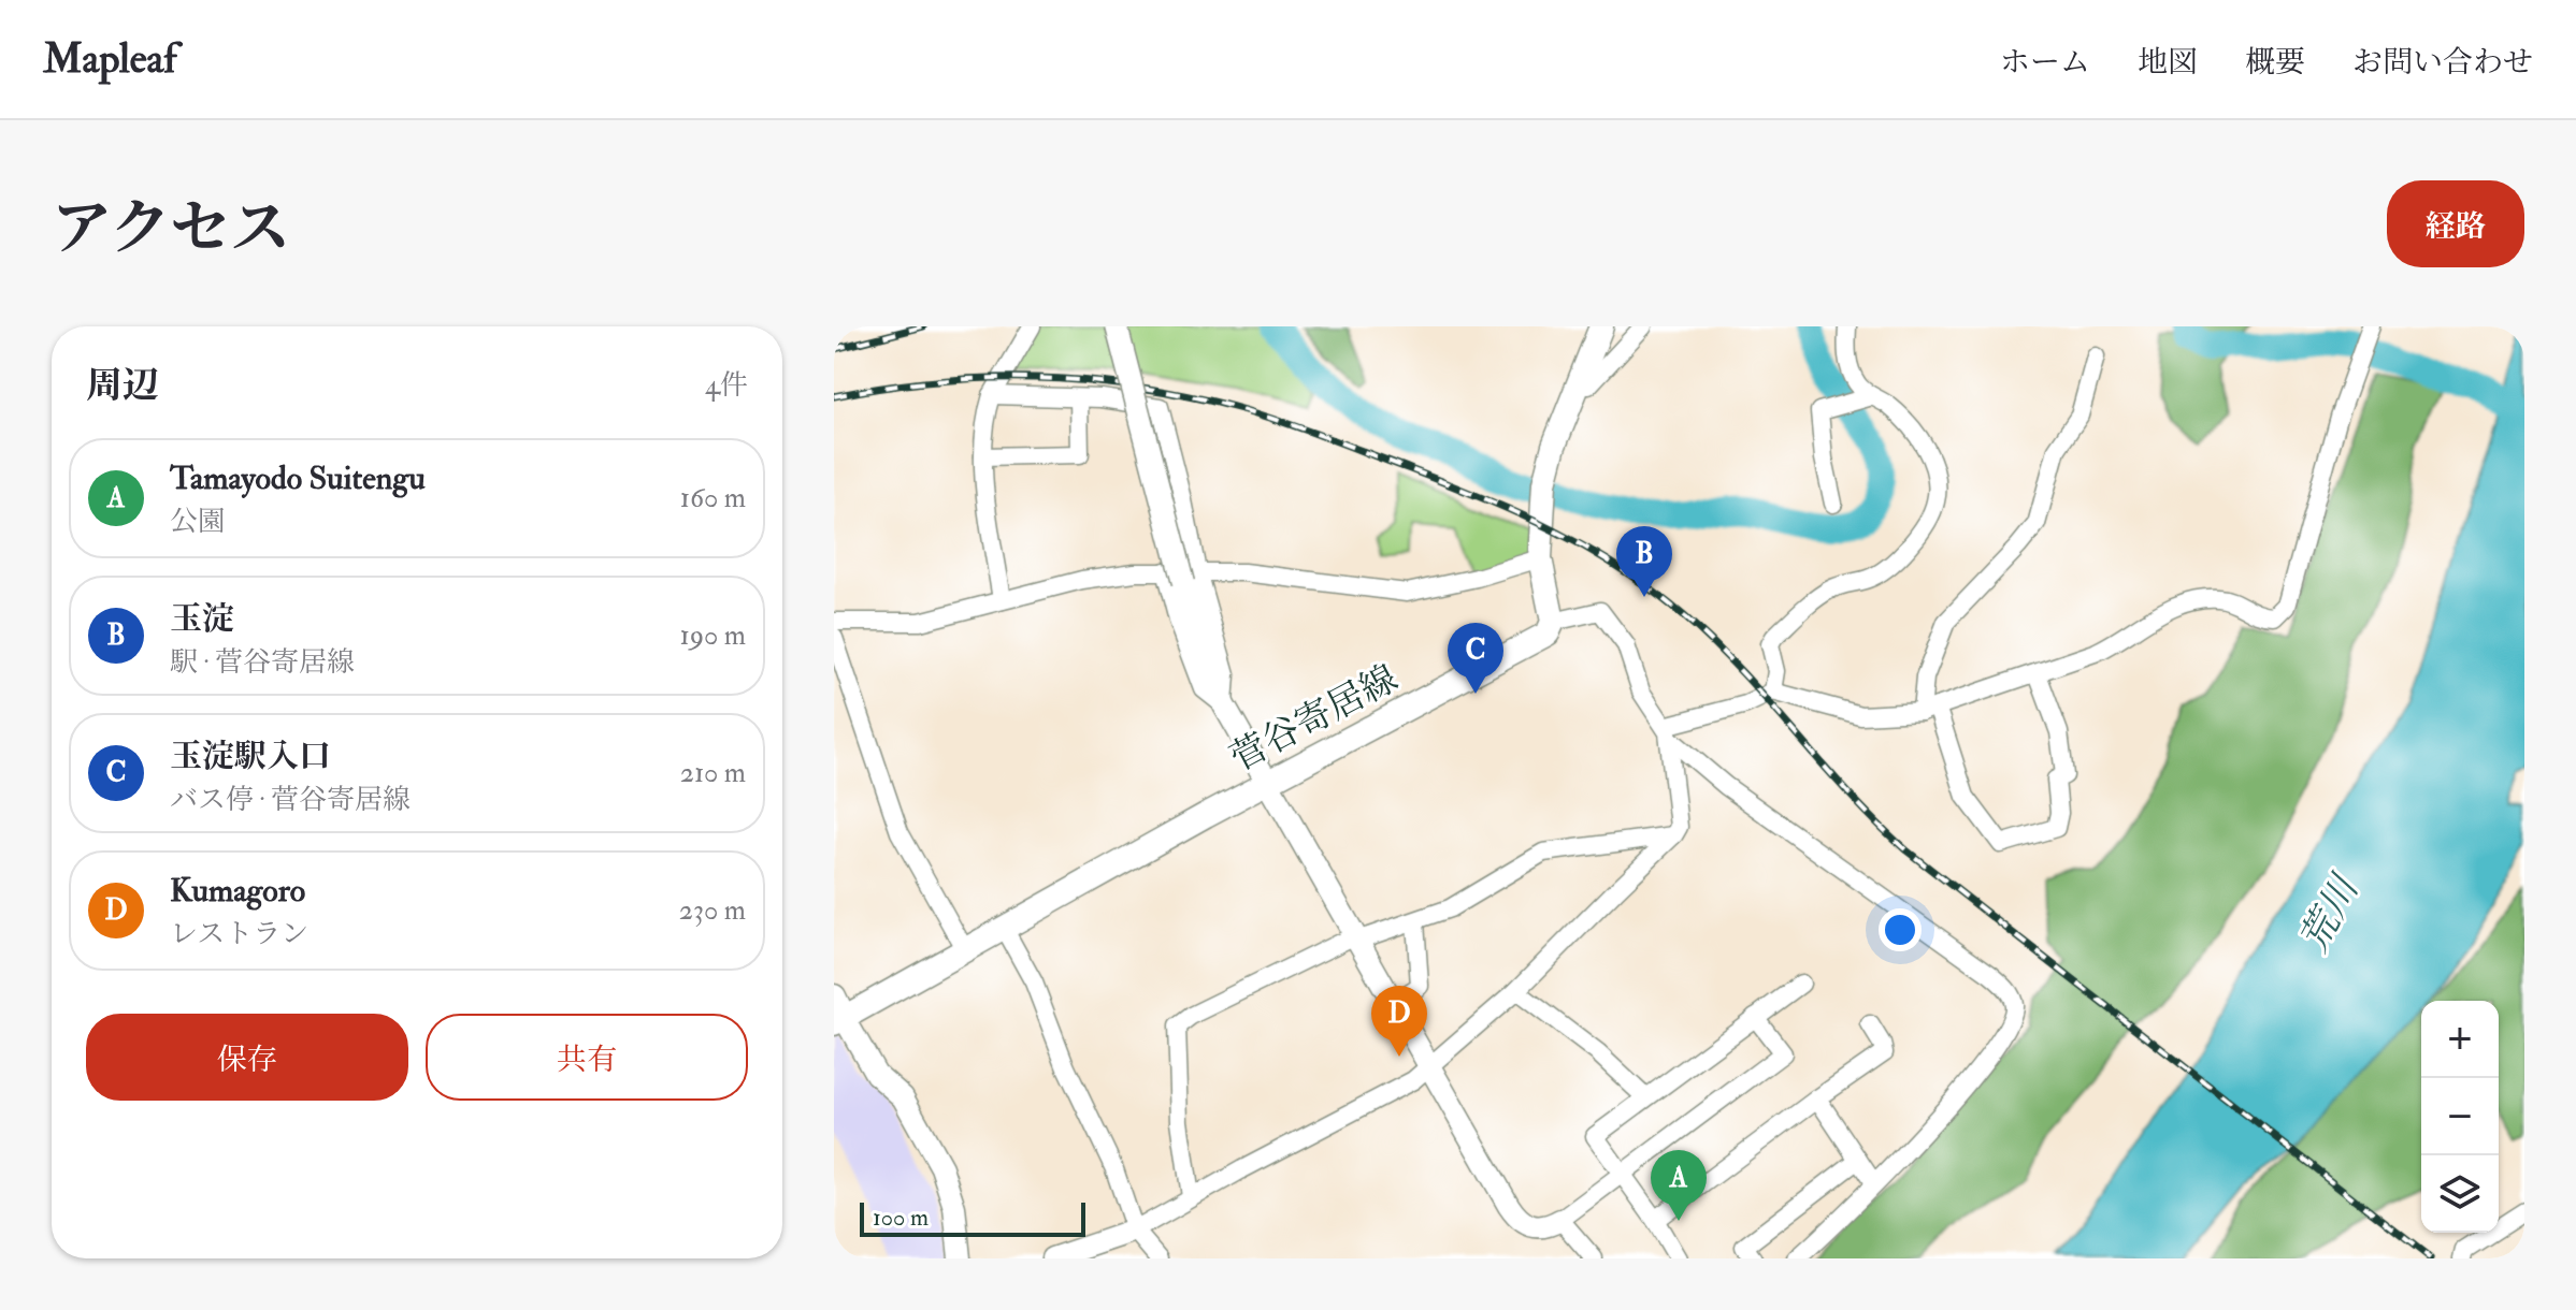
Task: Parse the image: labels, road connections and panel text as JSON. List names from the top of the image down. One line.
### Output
{"streets":{"main road":["菅谷寄居線"]},"water":["荒川"],"scale_bar":"100 m","page":{"header":"Mapleaf","nav":["ホーム","地図","概要","お問い合わせ"],"title":"アクセス","buttons":["経路",["保存","共有"]],"heading":["周辺","4件"],"list":[{"mark":"A","name":"Tamayodo Suitengu","note":"公園","value":"160 m"},{"mark":"B","name":"玉淀","note":"駅 · 菅谷寄居線","value":"190 m"},{"mark":"C","name":"玉淀駅入口","note":"バス停 · 菅谷寄居線","value":"210 m"},{"mark":"D","name":"Kumagoro","note":"レストラン","value":"230 m"}],"pins":["B","C","D","A"],"map_buttons":["+","−"],"scale":"100 m"}}
